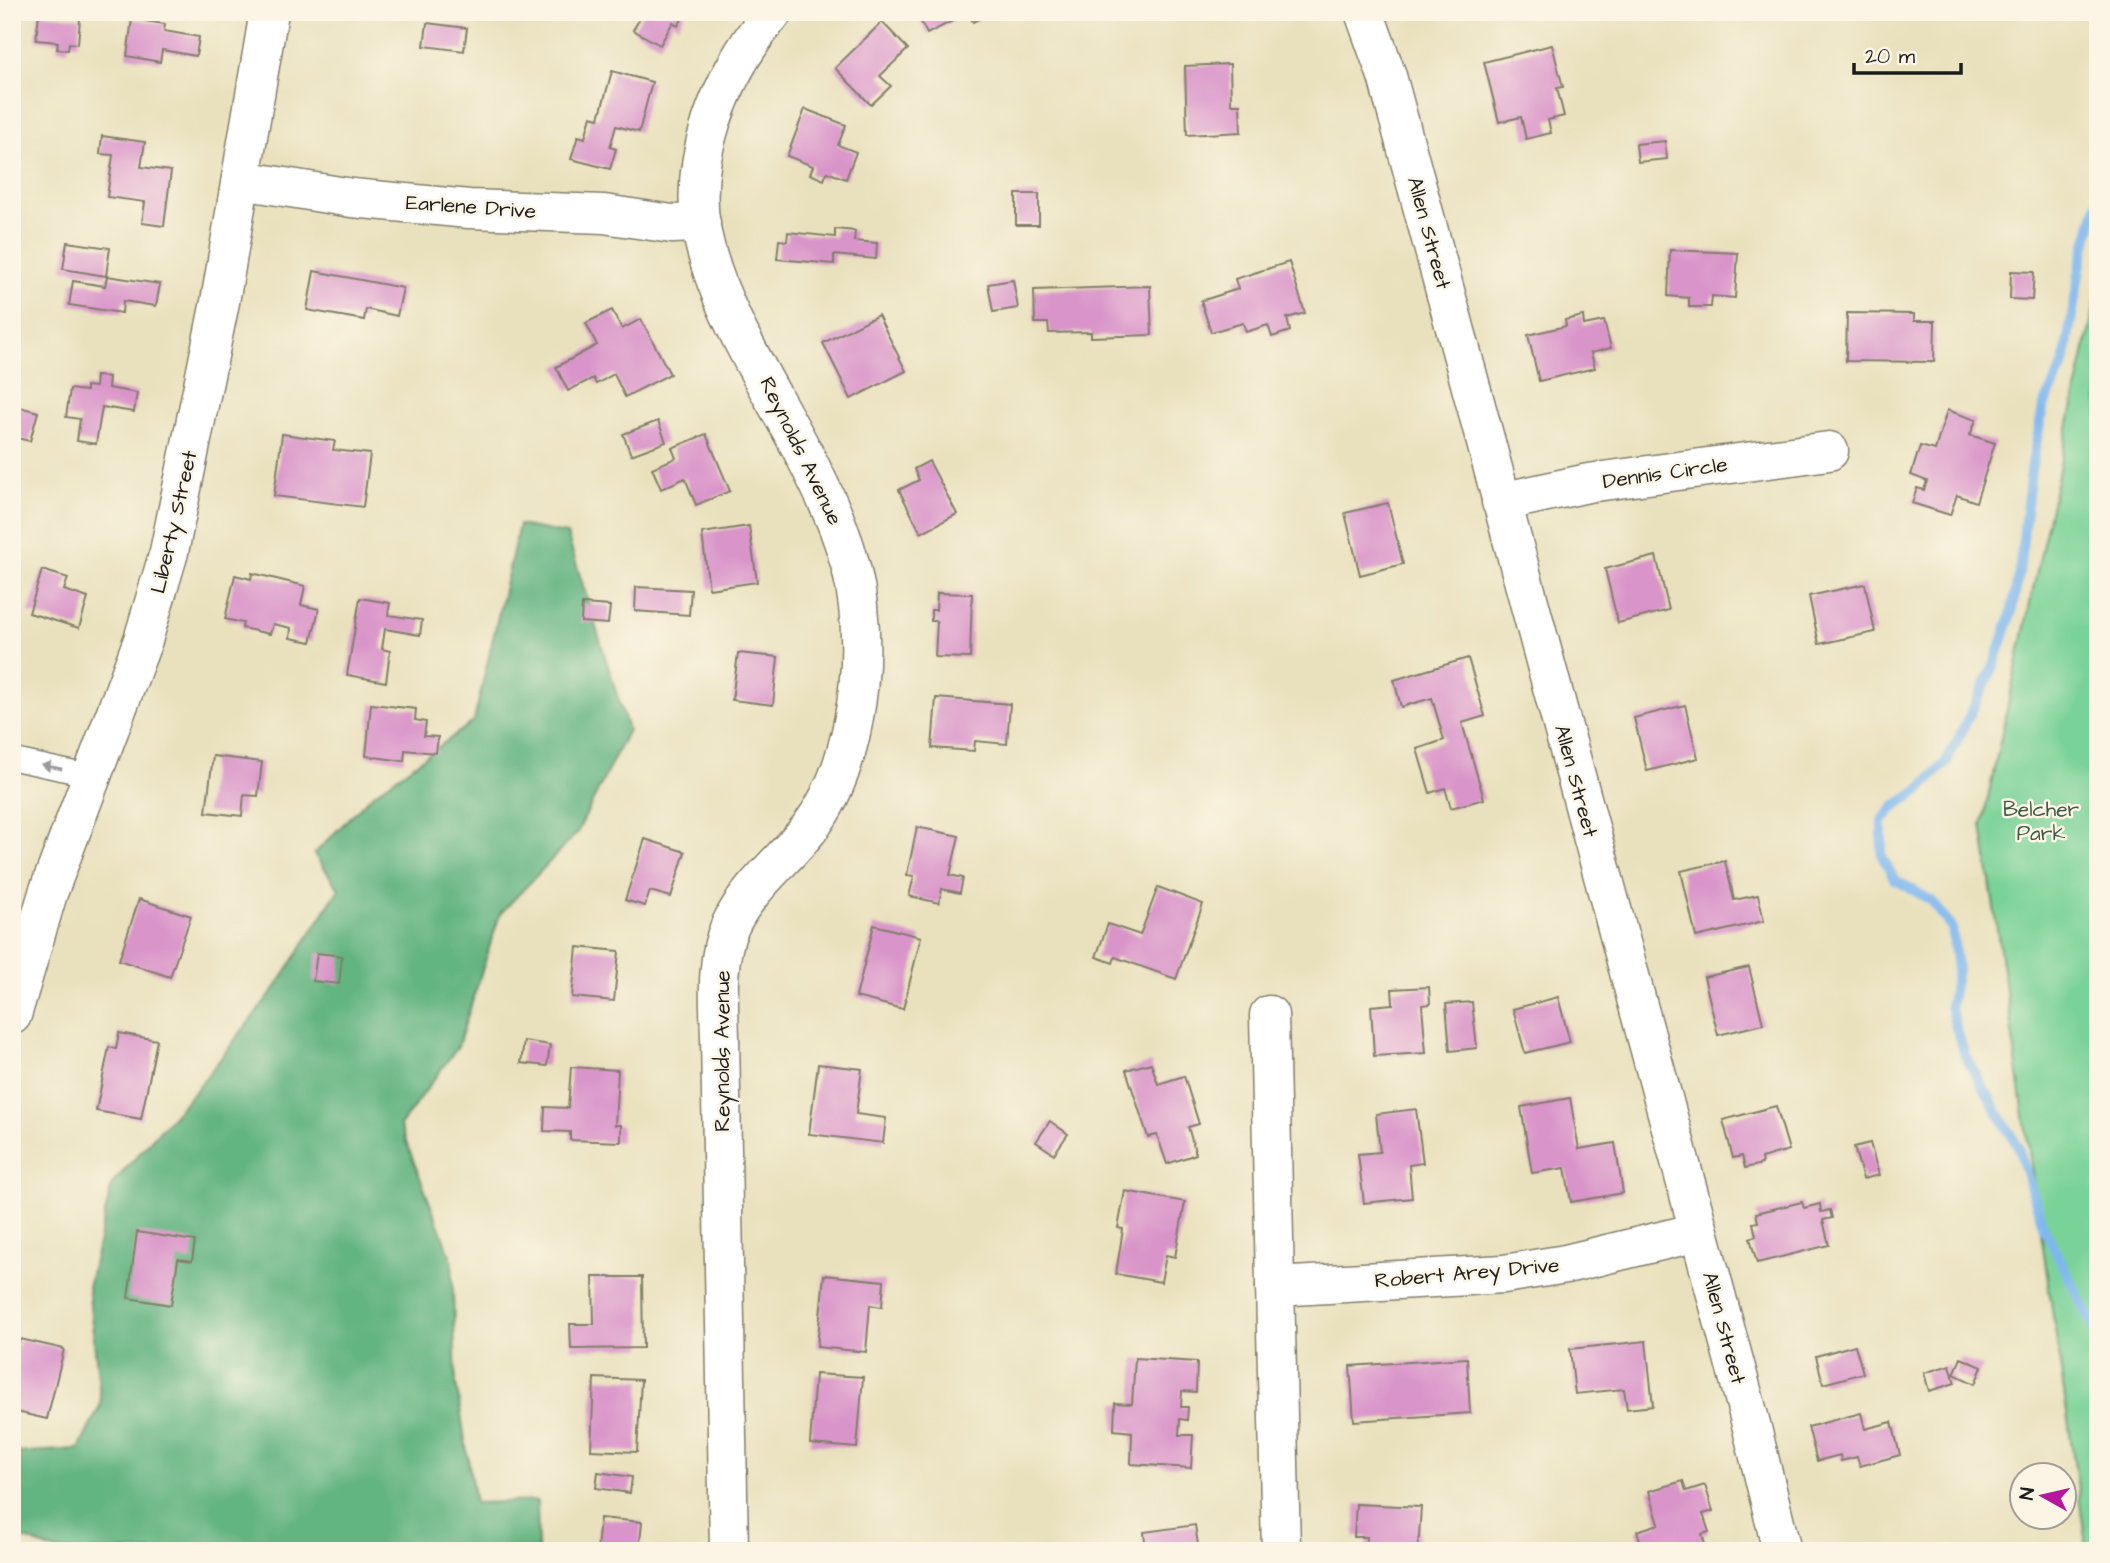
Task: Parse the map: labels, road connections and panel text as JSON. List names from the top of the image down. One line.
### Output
{"streets":{"street":["Earlene Drive","Allen Street","Reynolds Avenue","Dennis Circle","Liberty Street","Robert Arey Drive"]},"crossings":[["Earlene Drive","Reynolds Avenue"],["Earlene Drive","Liberty Street"],["Allen Street","Dennis Circle"],["Allen Street","Robert Arey Drive"]],"parks":["Belcher Park"],"scale_bar":"20 m","north":"left"}
